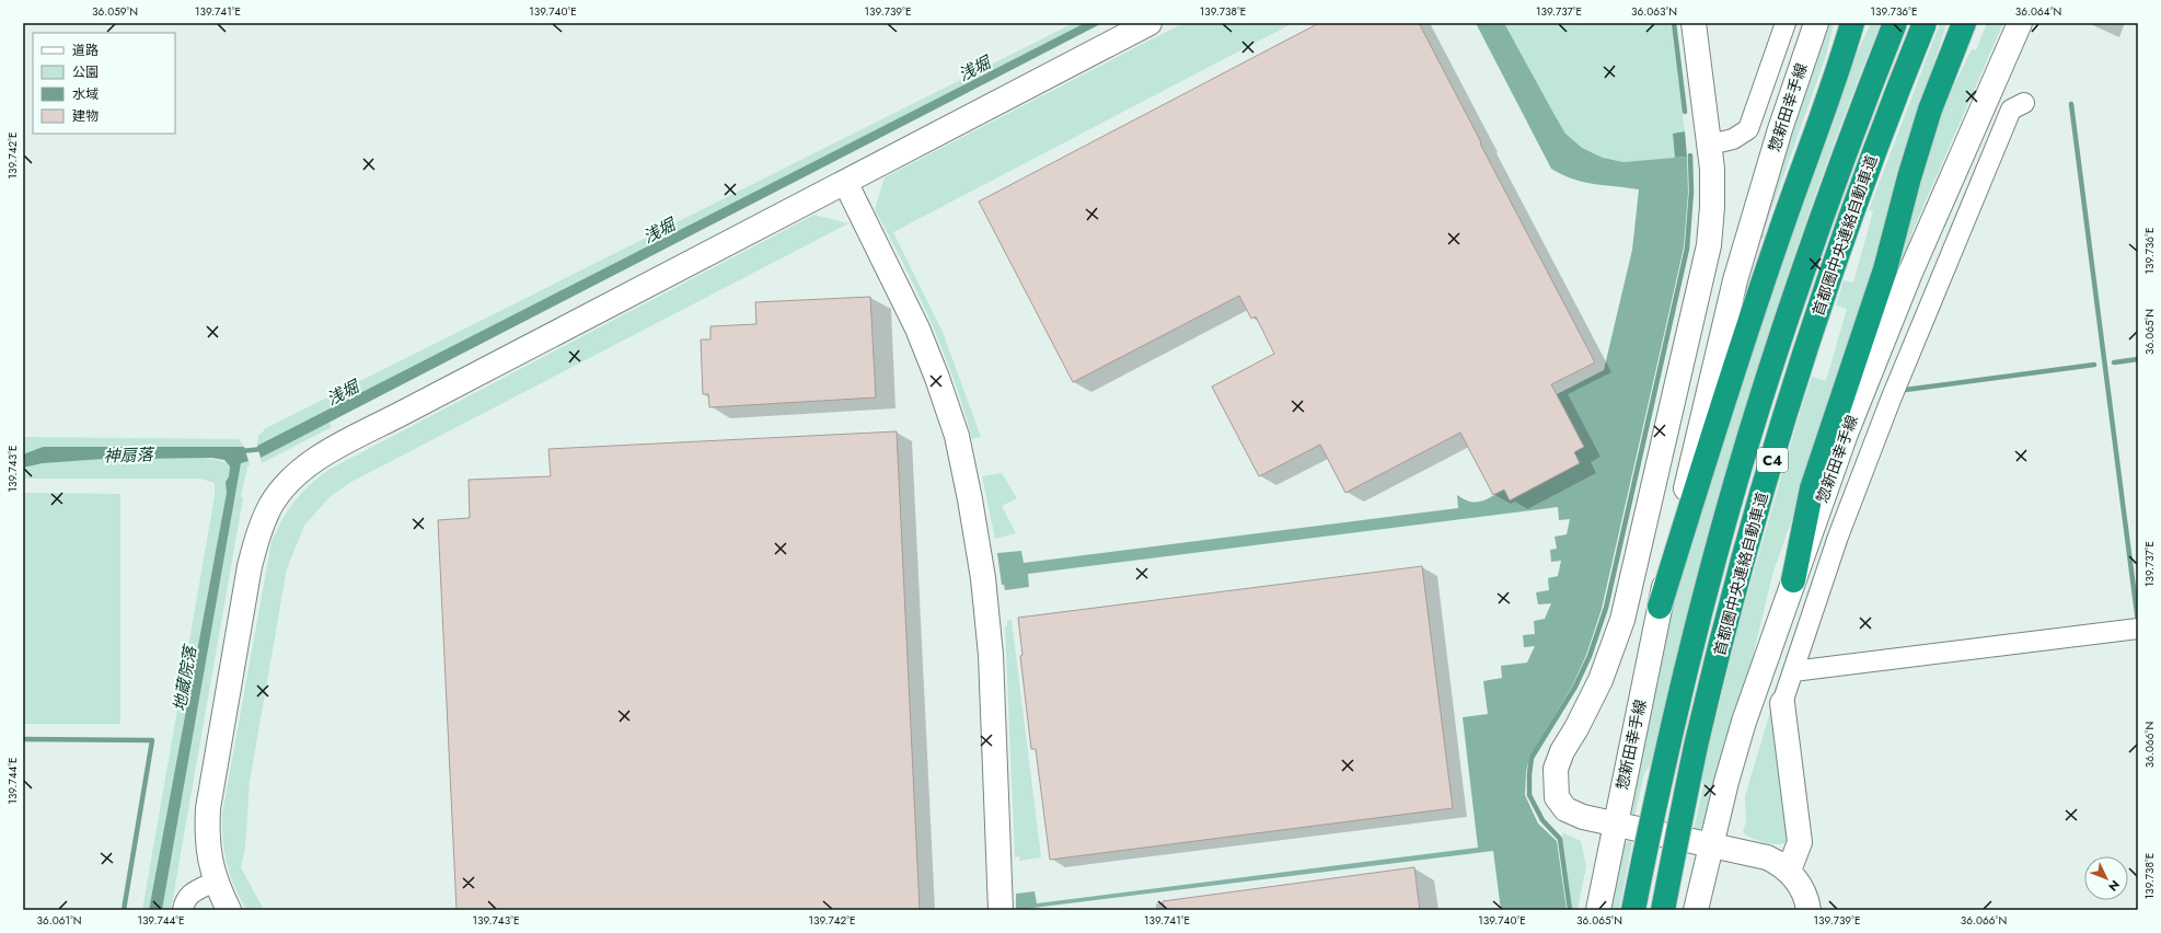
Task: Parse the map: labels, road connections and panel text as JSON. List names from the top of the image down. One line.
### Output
{"streets":{"highway":["首都圏中央連絡自動車道","C4"],"street":["惣新田幸手線"]},"water":["浅堀","神扇落","地蔵院落"],"legend":["道路","公園","水域","建物"],"north":"bottom right","coordinates":["36.059°N","139.741°E","139.740°E","139.739°E","139.738°E","139.737°E","36.063°N","139.736°E","36.064°N","139.742°E","36.065°N","139.743°E","36.066°N","139.744°E","36.061°N"]}
